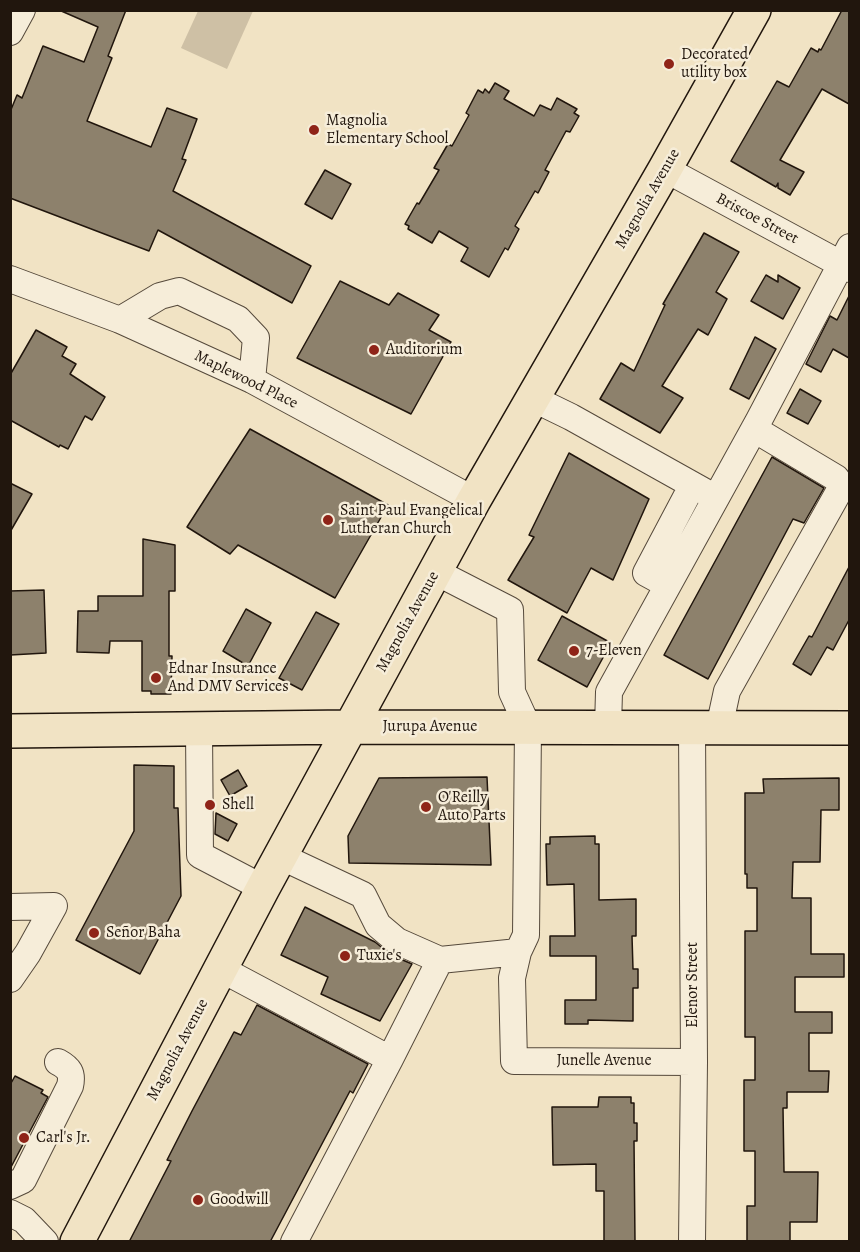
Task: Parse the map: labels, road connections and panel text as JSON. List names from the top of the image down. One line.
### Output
{"streets":{"main road":["Magnolia Avenue","Jurupa Avenue"],"street":["Briscoe Street","Maplewood Place","Elenor Street","Junelle Avenue"]},"crossings":[["Magnolia Avenue","Briscoe Street"],["Magnolia Avenue","Maplewood Place"],["Magnolia Avenue","Jurupa Avenue"],["Jurupa Avenue","Elenor Street"],["Elenor Street","Junelle Avenue"]],"places":["Decorated utility box","Magnolia Elementary School","Auditorium","Saint Paul Evangelical Lutheran Church","7-Eleven","Ednar Insurance And DMV Services","Shell","O'Reilly Auto Parts","Señor Baha","Tuxie's","Carl's Jr.","Goodwill"]}
